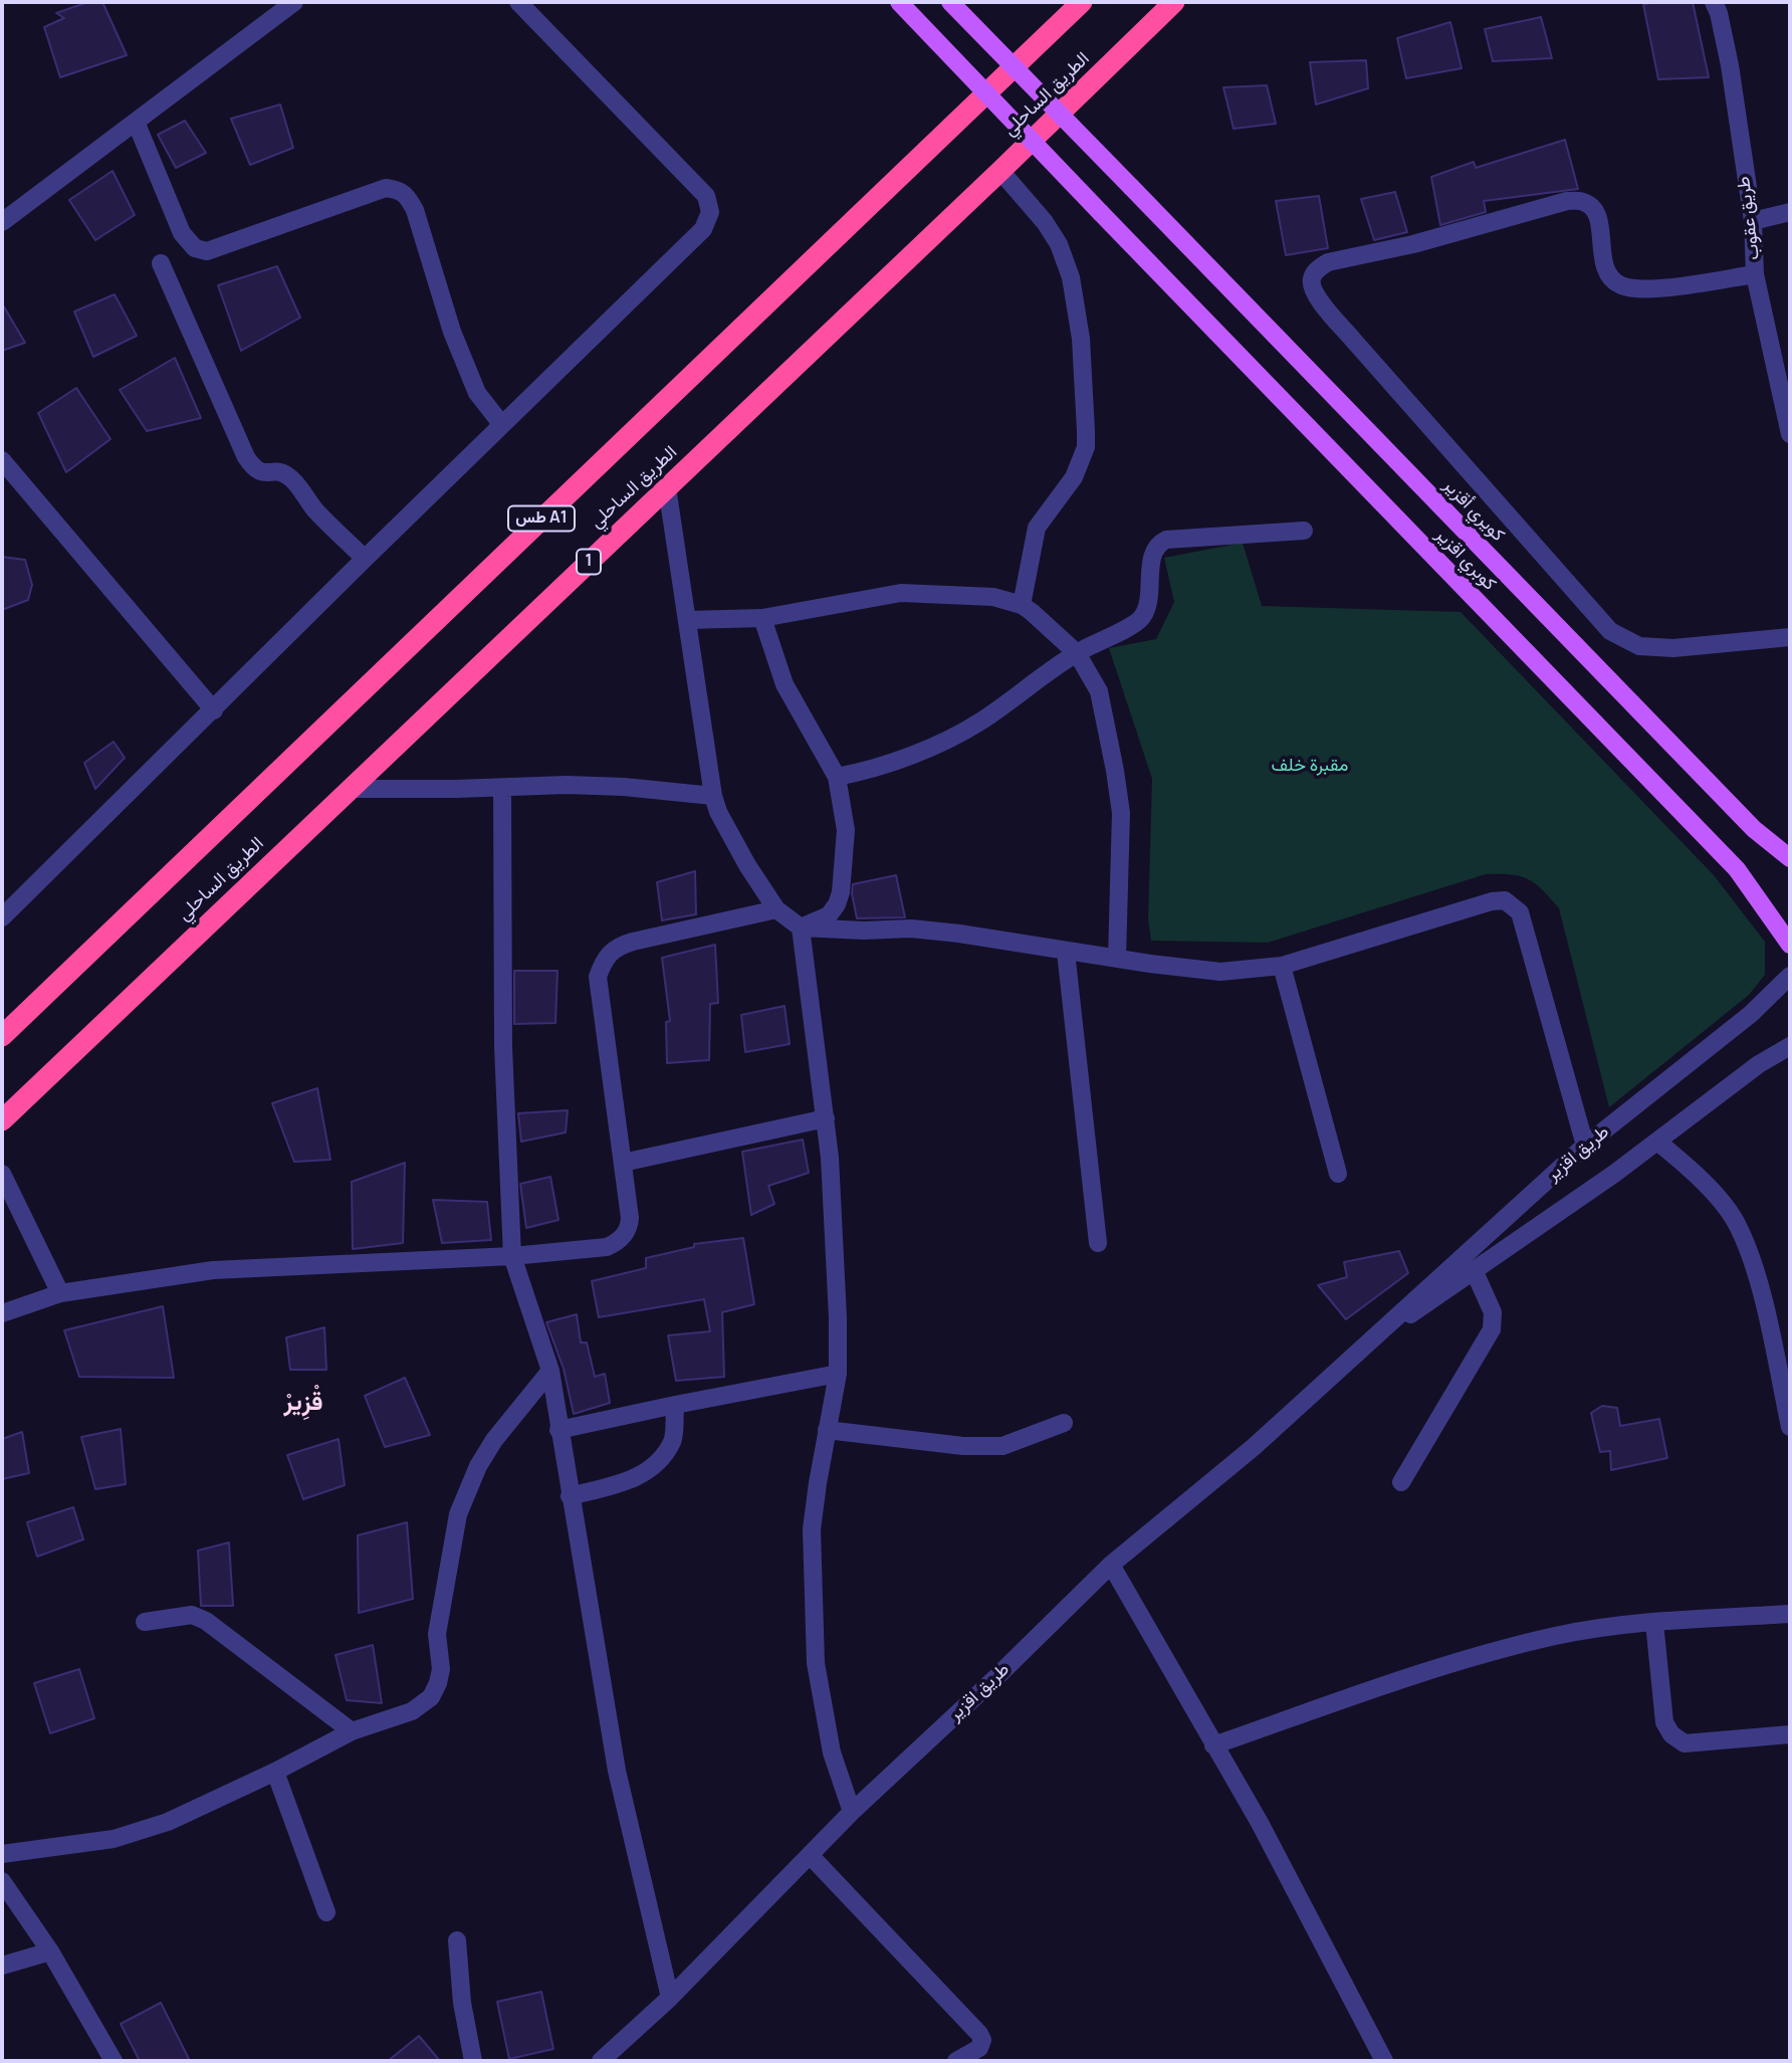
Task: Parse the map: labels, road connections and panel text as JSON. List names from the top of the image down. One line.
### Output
{"streets":{"highway":["الطريق الساحلي","طس A1","1"],"main road":["كويري أقزير","كوبري اقزير"],"street":["طريق عقوب","طريق اقزير"]},"districts":["قْزِيرْ"],"parks":["مقبرة خلف"]}
